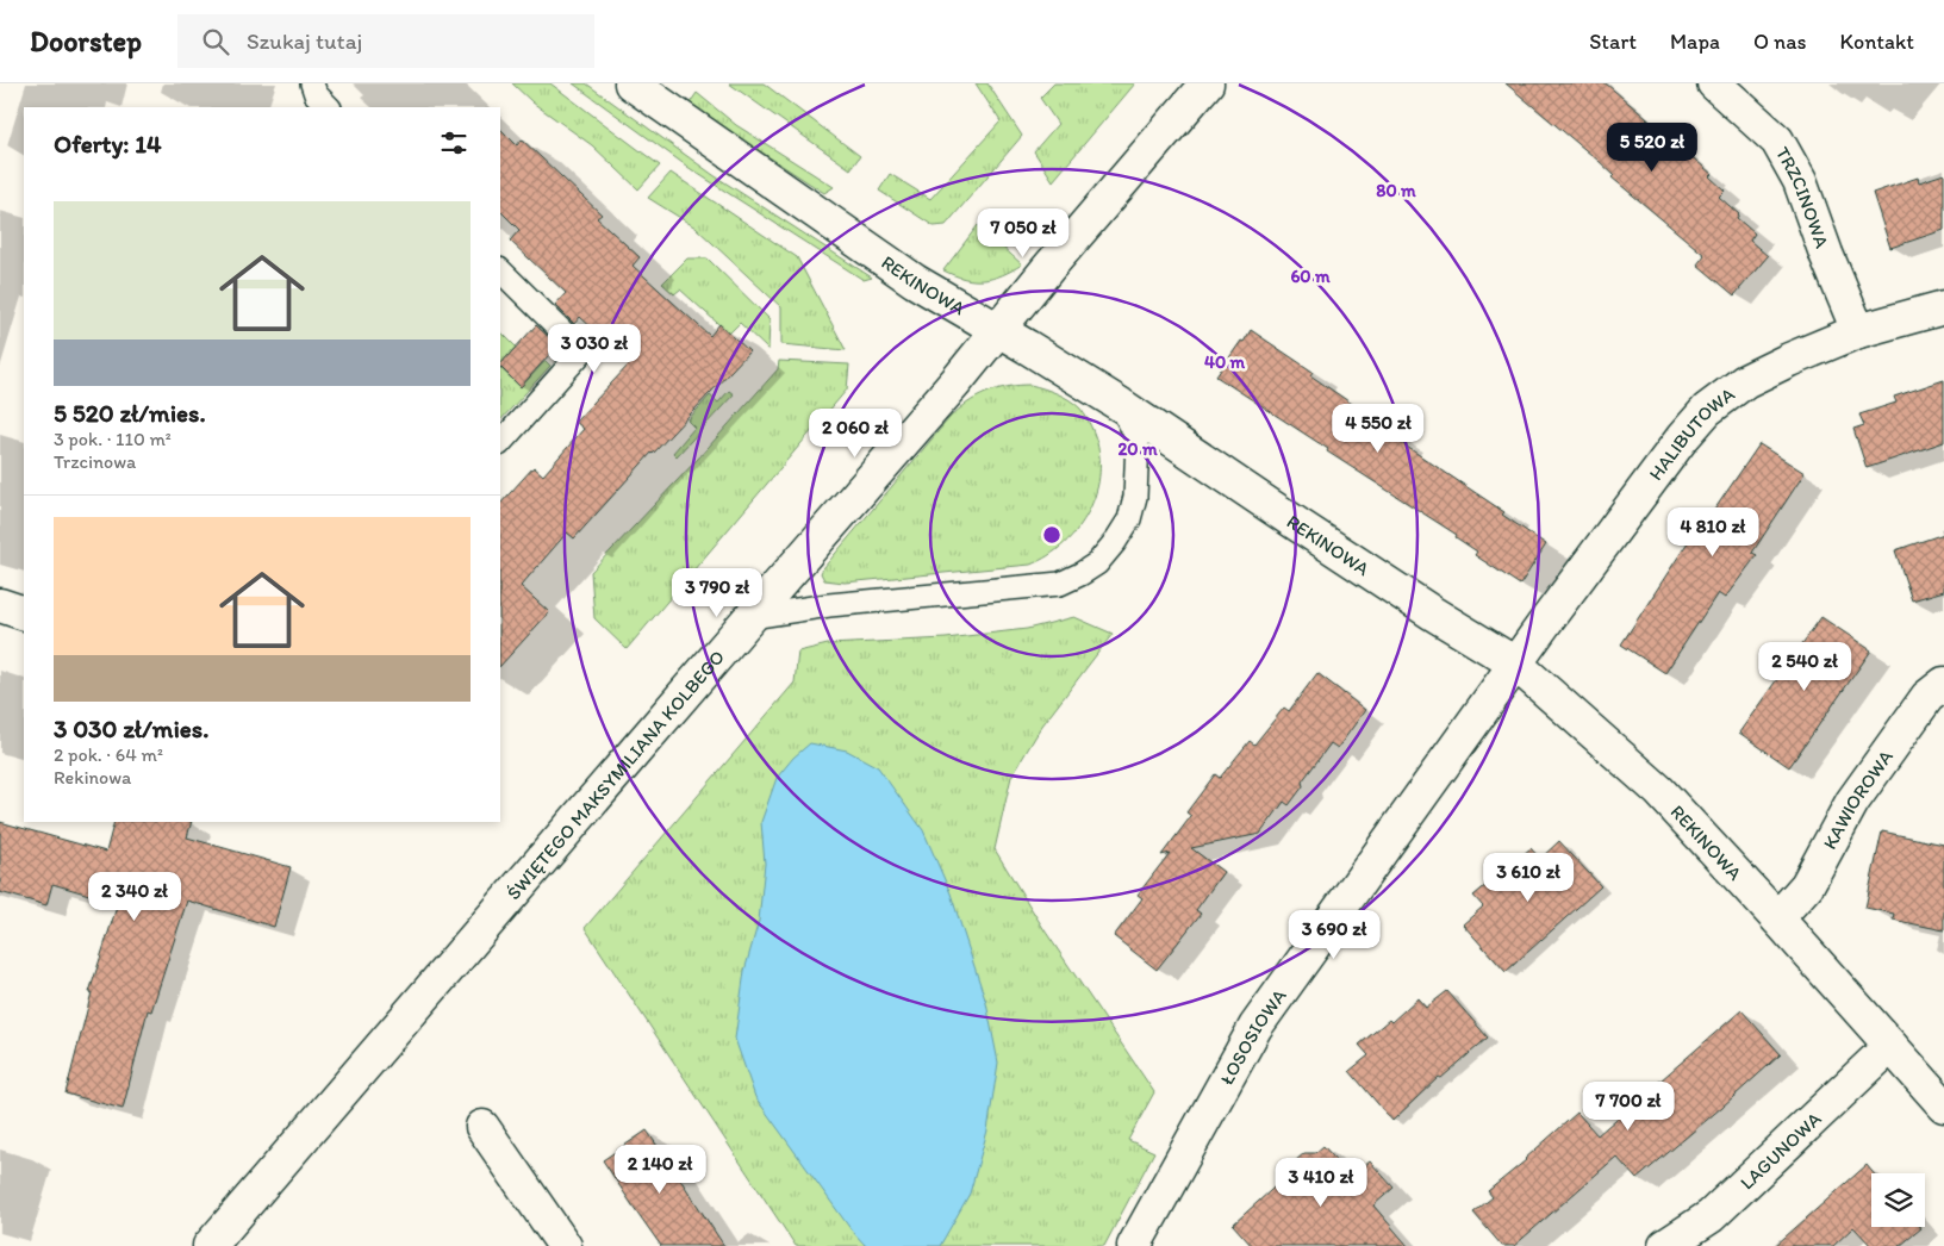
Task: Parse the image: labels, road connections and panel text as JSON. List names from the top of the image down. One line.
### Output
{"streets":{"street":["TRZCINOWA","REKINOWA","HALIBUTOWA","ŚWIĘTEGO MAKSYMILIANA KOLBEGO","KAWIOROWA","ŁOSOSIOWA","LAGUNOWA"]},"crossings":[["TRZCINOWA","HALIBUTOWA"],["REKINOWA","HALIBUTOWA"],["REKINOWA","ŚWIĘTEGO MAKSYMILIANA KOLBEGO"],["REKINOWA","KAWIOROWA"],["REKINOWA","ŁOSOSIOWA"],["REKINOWA","LAGUNOWA"],["HALIBUTOWA","ŁOSOSIOWA"]],"page":{"header":"Doorstep","search":"Szukaj tutaj","nav":["Start","Mapa","O nas","Kontakt"],"heading":"Oferty: 14","price":["5 520 zł","7 050 zł","3 030 zł","4 550 zł","2 060 zł","4 810 zł","3 790 zł","2 540 zł","3 610 zł","2 340 zł","3 690 zł","7 700 zł","2 140 zł","3 410 zł"],"list":[{"name":"5 520 zł/mies.","note":"3 pok. · 110 m² · Trzcinowa"},{"name":"3 030 zł/mies.","note":"2 pok. · 64 m² · Rekinowa"}]},"rings":["80 m","60 m","40 m","20 m"]}
